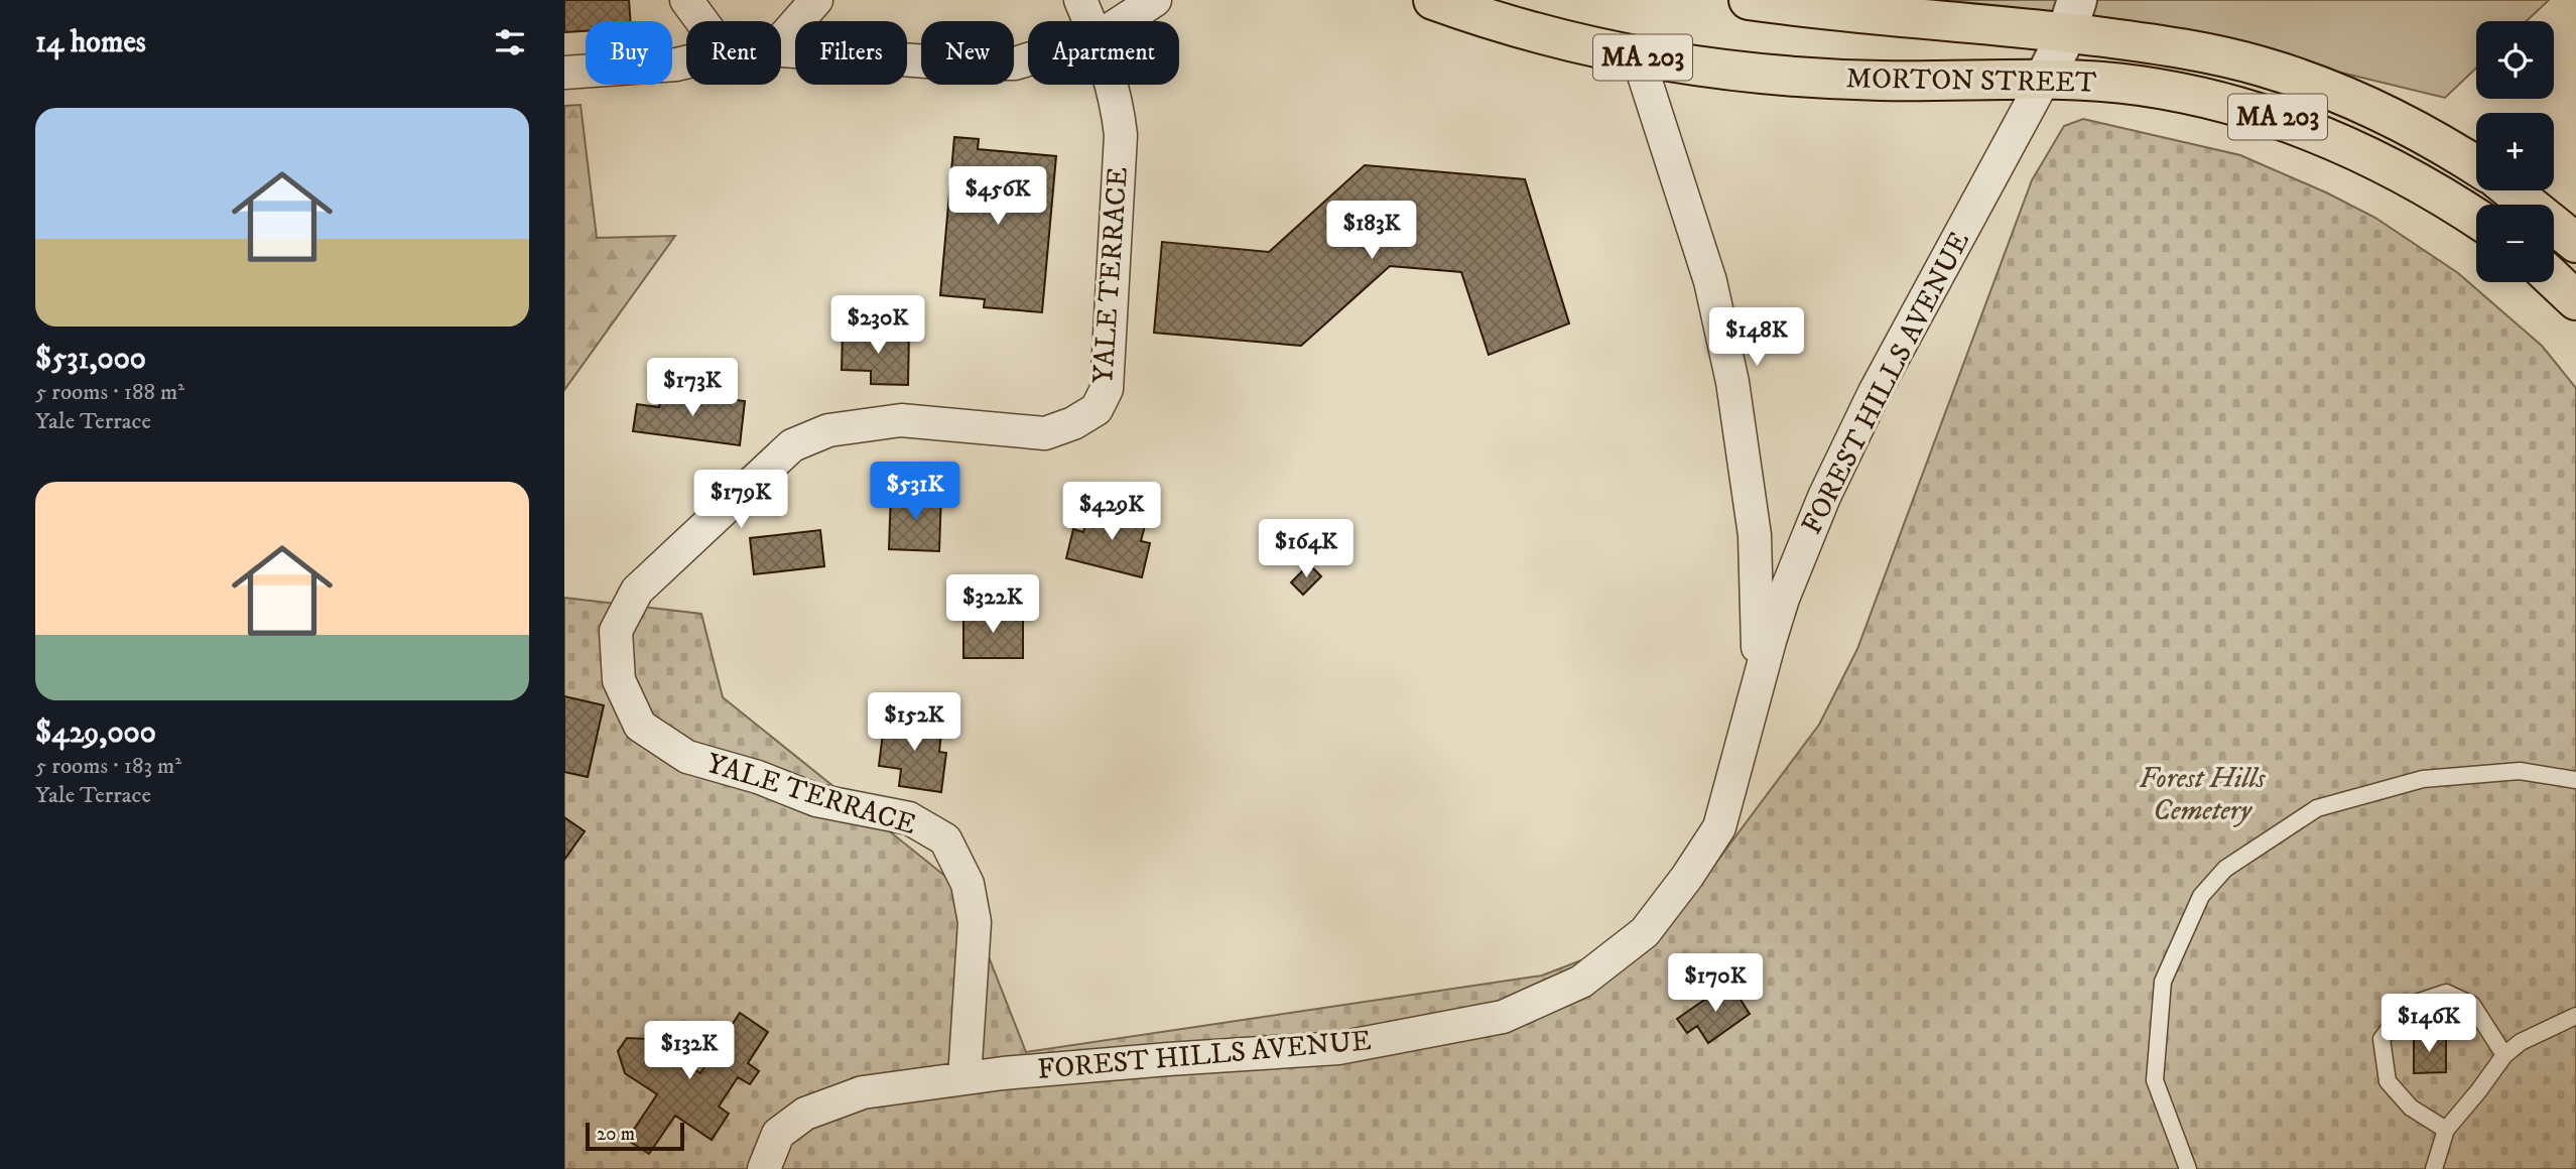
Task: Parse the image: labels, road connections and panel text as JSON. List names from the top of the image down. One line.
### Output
{"streets":{"highway":["MA 203","MORTON STREET"],"street":["YALE TERRACE","FOREST HILLS AVENUE"]},"crossings":[["MORTON STREET","FOREST HILLS AVENUE"],["YALE TERRACE","FOREST HILLS AVENUE"]],"parks":["Forest Hills Cemetery"],"scale_bar":"20 m","page":{"heading":"14 homes","map_buttons":["+","−"],"chip":["Buy","Rent","Filters","New","Apartment"],"list":[{"name":"$531,000","note":"5 rooms · 188 m² · Yale Terrace"},{"name":"$429,000","note":"5 rooms · 183 m² · Yale Terrace"}],"price":["$456K","$183K","$230K","$148K","$173K","$531K","$179K","$429K","$164K","$322K","$152K","$170K","$146K","$132K"],"scale":"20 m"}}
